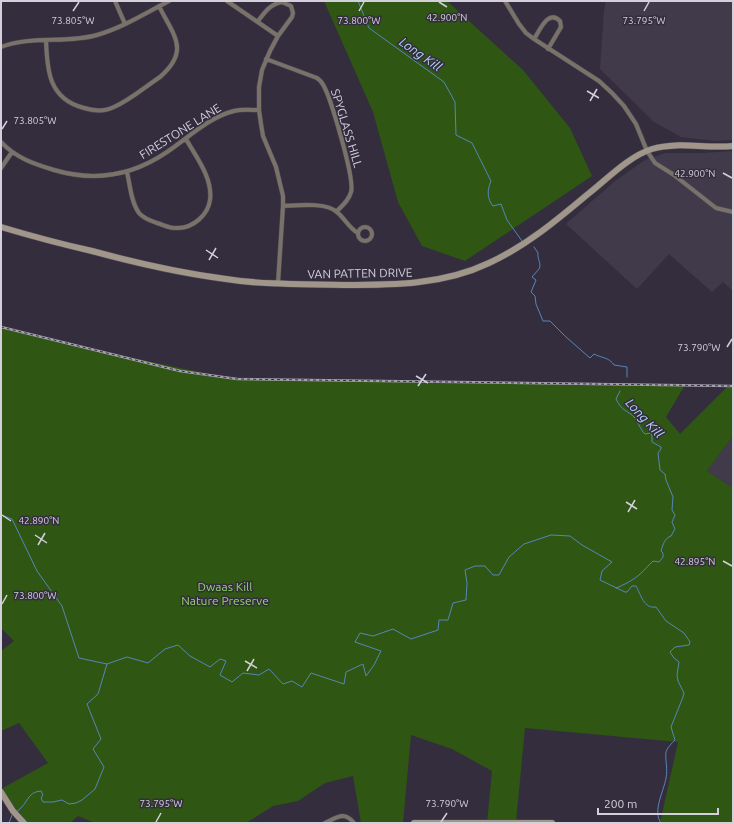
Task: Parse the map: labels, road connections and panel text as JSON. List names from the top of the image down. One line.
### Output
{"streets":{"street":["SPYGLASS HILL","FIRESTONE LANE","VAN PATTEN DRIVE"]},"water":["Long Kill"],"parks":["Dwaas Kill Nature Preserve"],"scale_bar":"200 m","coordinates":["42.900°N","73.800°W","73.805°W","73.795°W","73.790°W","42.890°N","42.895°N"]}
